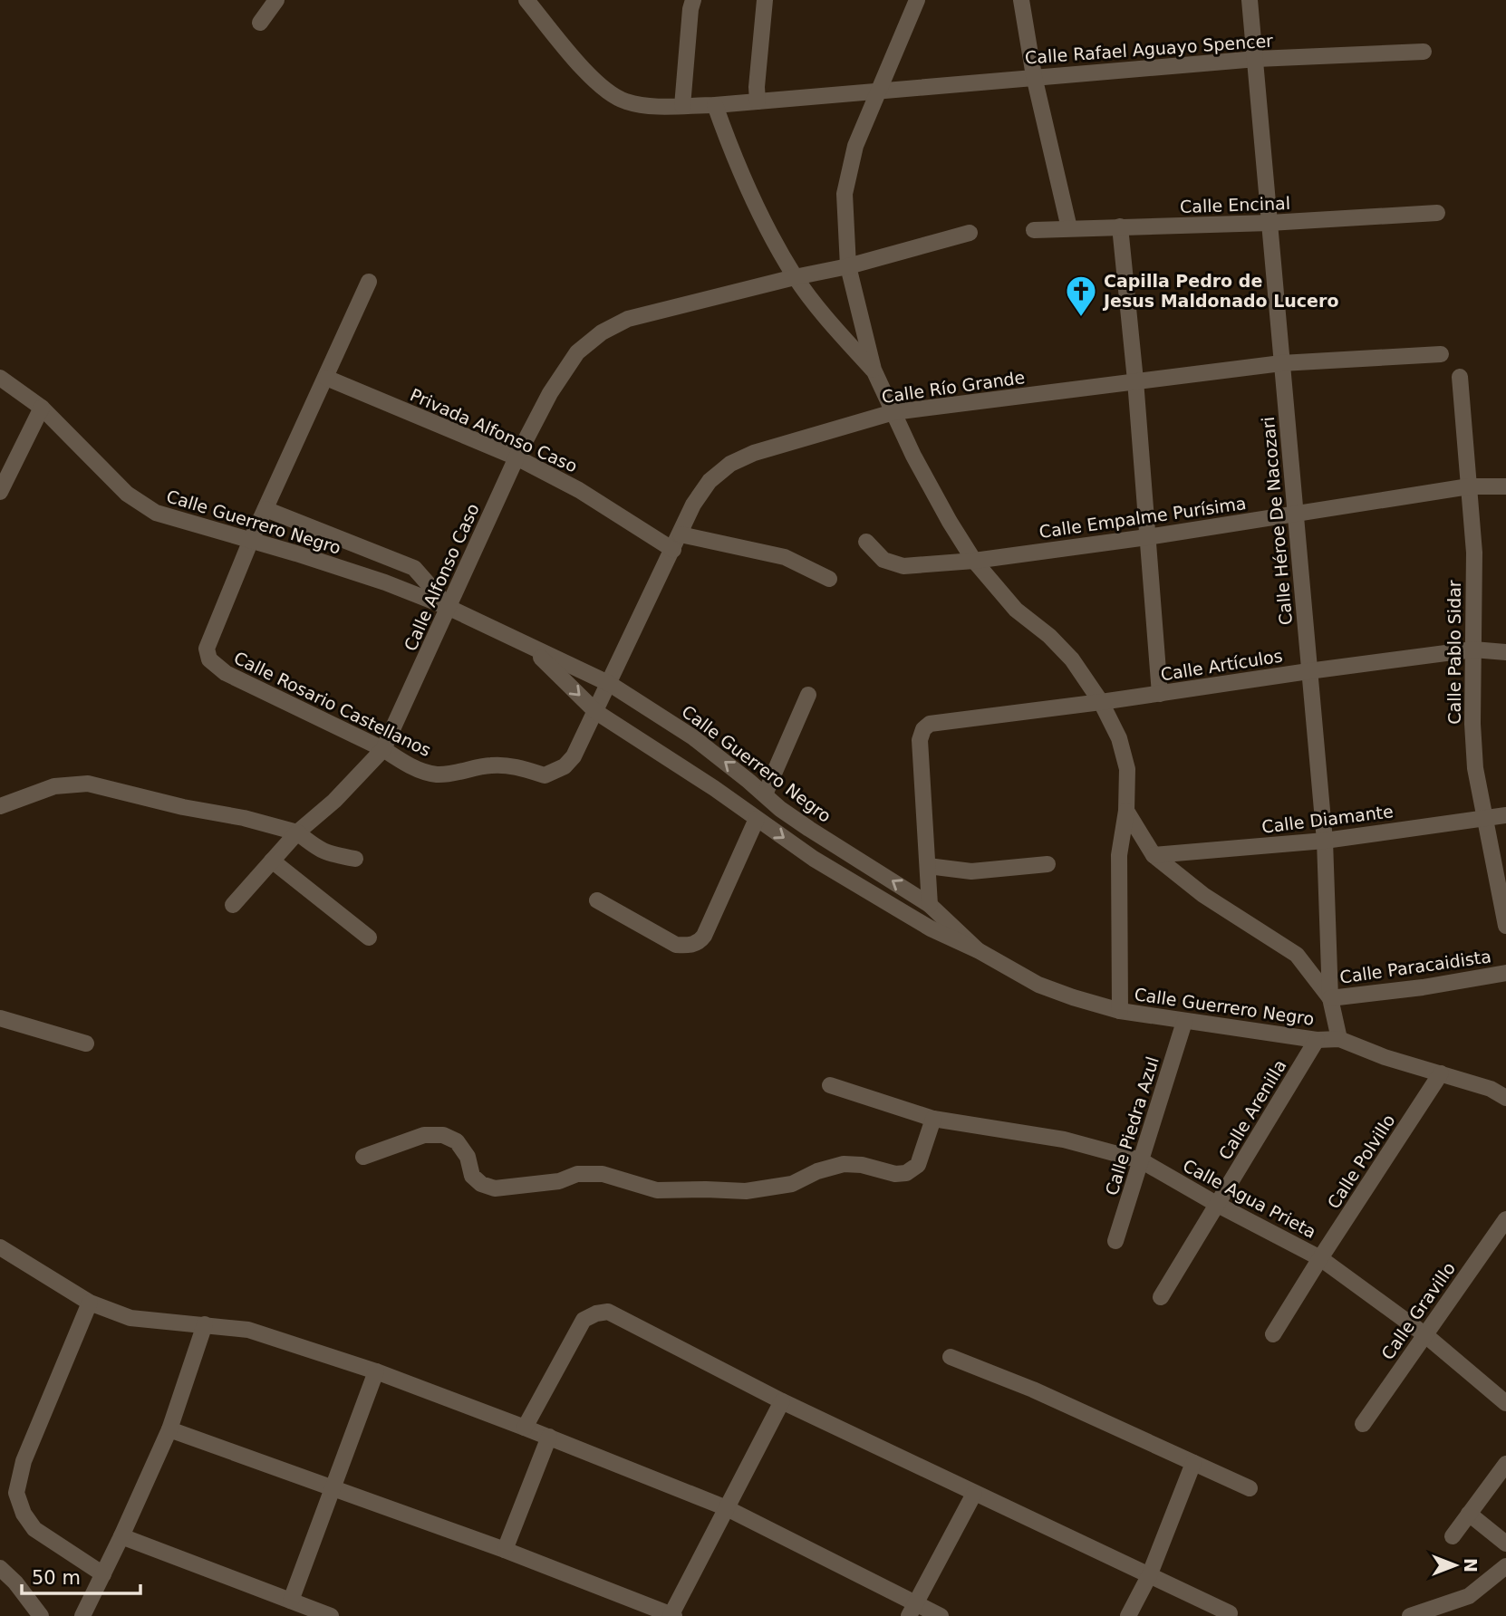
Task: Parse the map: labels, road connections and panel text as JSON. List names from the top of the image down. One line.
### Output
{"streets":{"street":["Calle Rafael Aguayo Spencer","Calle Encinal","Calle Río Grande","Privada Alfonso Caso","Calle Empalme Purísima","Calle Héroe De Nacozari","Calle Guerrero Negro","Calle Alfonso Caso","Calle Pablo Sidar","Calle Artículos","Calle Rosario Castellanos","Calle Diamante","Calle Paracaidista","Calle Arenilla","Calle Piedra Azul","Calle Polvillo","Calle Agua Prieta","Calle Gravillo"]},"crossings":[["Calle Rafael Aguayo Spencer","Calle Héroe De Nacozari"],["Calle Encinal","Calle Héroe De Nacozari"],["Calle Río Grande","Privada Alfonso Caso"],["Calle Río Grande","Calle Héroe De Nacozari"],["Calle Río Grande","Calle Guerrero Negro"],["Calle Río Grande","Calle Rosario Castellanos"],["Privada Alfonso Caso","Calle Alfonso Caso"],["Privada Alfonso Caso","Calle Rosario Castellanos"],["Calle Empalme Purísima","Calle Héroe De Nacozari"],["Calle Empalme Purísima","Calle Pablo Sidar"],["Calle Héroe De Nacozari","Calle Guerrero Negro"],["Calle Héroe De Nacozari","Calle Artículos"],["Calle Héroe De Nacozari","Calle Diamante"],["Calle Héroe De Nacozari","Calle Paracaidista"],["Calle Guerrero Negro","Calle Alfonso Caso"],["Calle Guerrero Negro","Calle Rosario Castellanos"],["Calle Guerrero Negro","Calle Arenilla"],["Calle Guerrero Negro","Calle Piedra Azul"],["Calle Guerrero Negro","Calle Polvillo"],["Calle Alfonso Caso","Calle Rosario Castellanos"],["Calle Pablo Sidar","Calle Artículos"],["Calle Pablo Sidar","Calle Diamante"],["Calle Arenilla","Calle Agua Prieta"],["Calle Piedra Azul","Calle Agua Prieta"],["Calle Polvillo","Calle Agua Prieta"],["Calle Agua Prieta","Calle Gravillo"]],"places":{"church":["Capilla Pedro de Jesus Maldonado Lucero"]},"scale_bar":"50 m","north":"right"}
